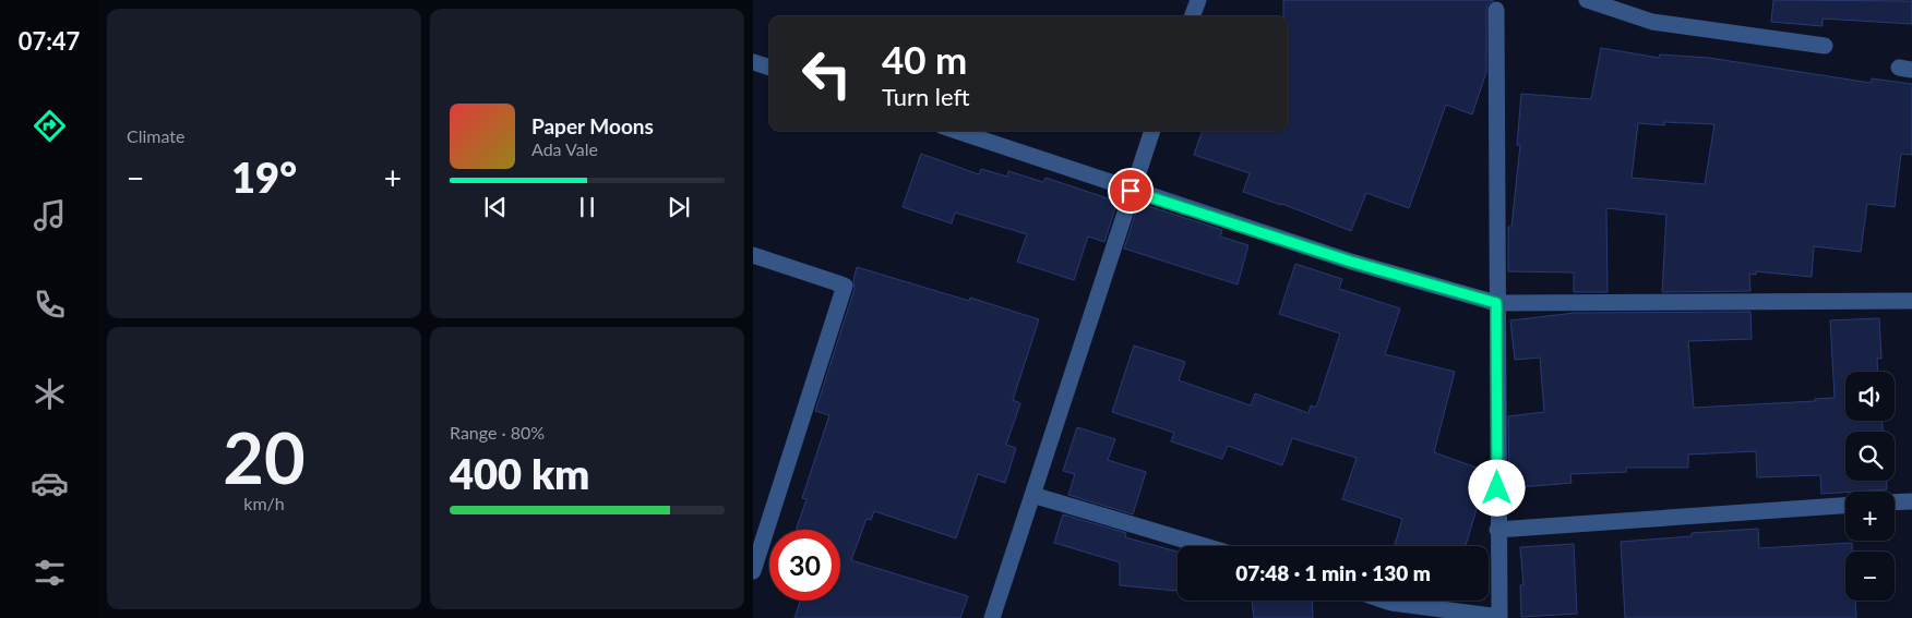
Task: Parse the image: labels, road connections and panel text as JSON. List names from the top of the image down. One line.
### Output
{"page":{"tabs":"07:47","tile":["Climate",["20","km/h"],["Range · 80%","400 km"]],"turn":["40 m","Turn left"],"song":["Paper Moons","Ada Vale"],"heat":["−","19°","+"],"map_buttons":["+","−"],"limit":"30","trip":"07:48 · 1 min · 130 m"}}
